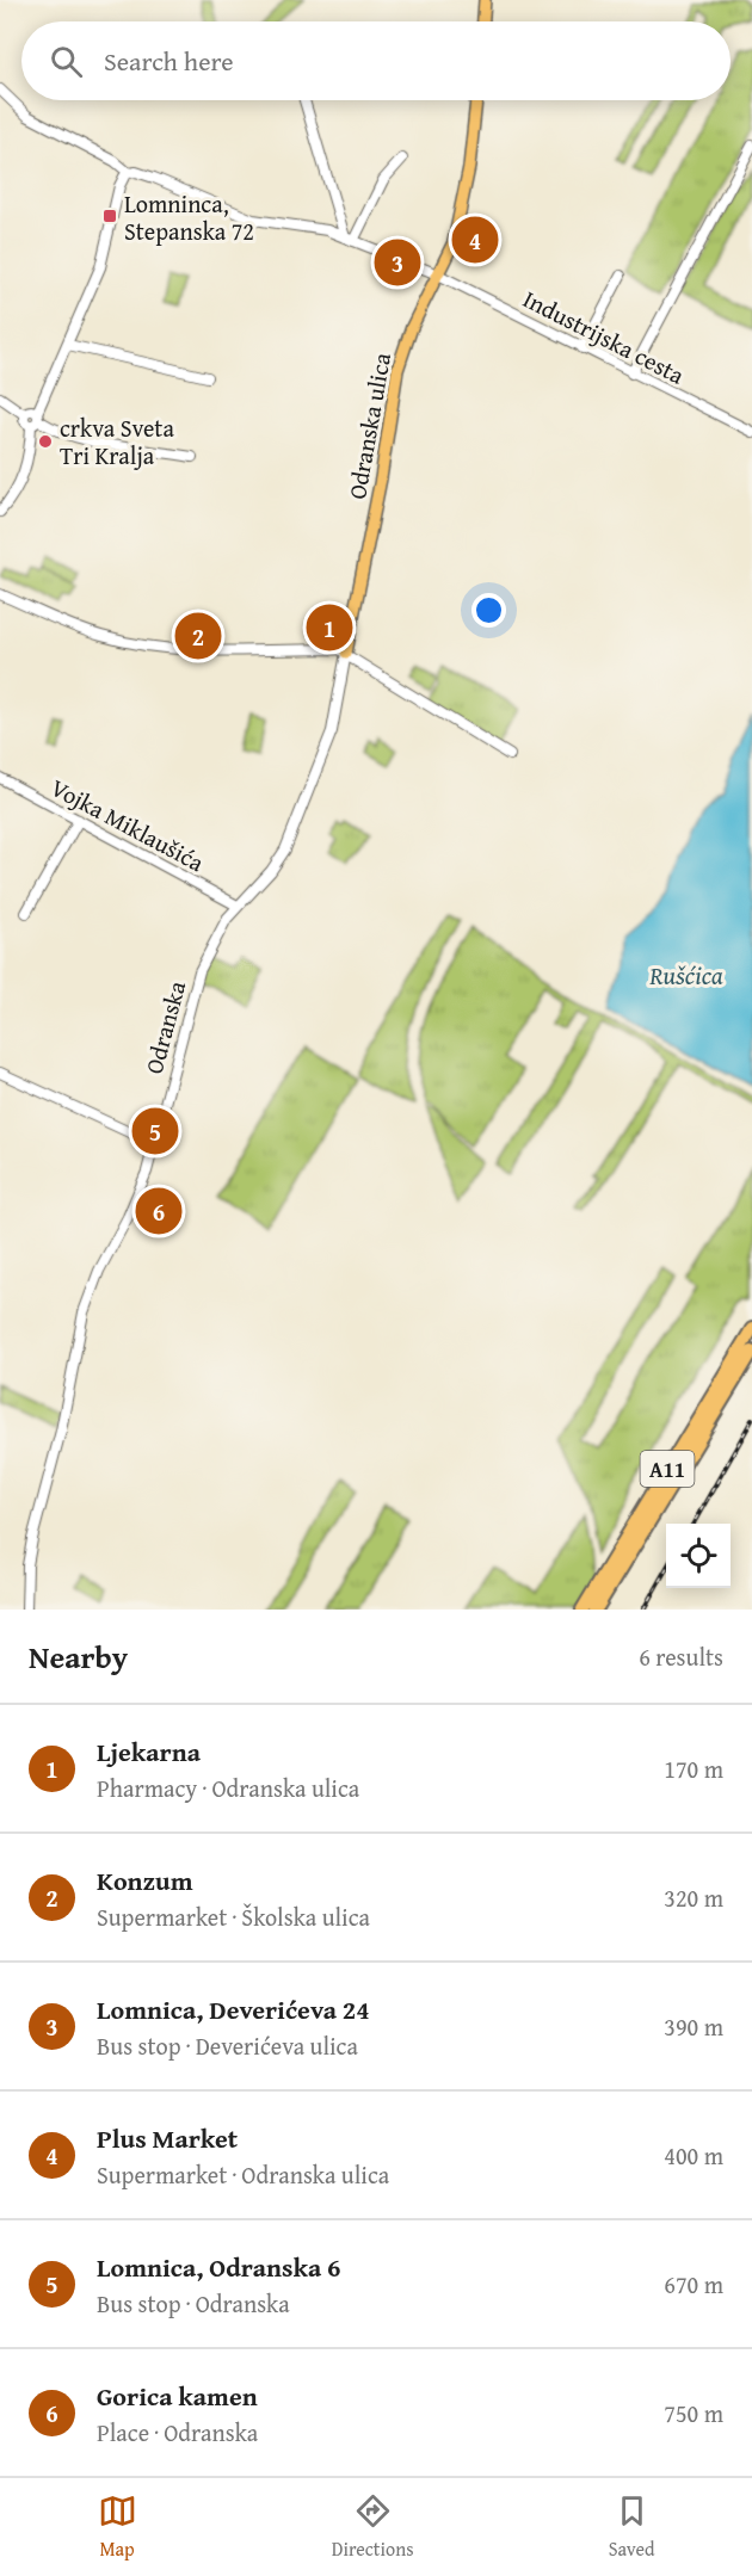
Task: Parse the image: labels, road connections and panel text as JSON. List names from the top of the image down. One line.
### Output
{"streets":{"highway":["A11"],"main road":["Odranska ulica"],"street":["Industrijska cesta","Vojka Miklaušića","Odranska"]},"crossings":[["Industrijska cesta","Odranska ulica"],["Odranska ulica","Odranska"],["Vojka Miklaušića","Odranska"]],"water":["Rušćica"],"places":{"transit":["Lomninca, Stepanska 72"],"other":["crkva Sveta Tri Kralja"]},"page":{"search":"Search here","pins":["4","3","1","2","5","6"],"heading":["Nearby","6 results"],"list":[{"mark":"1","name":"Ljekarna","note":"Pharmacy · Odranska ulica","value":"170 m"},{"mark":"2","name":"Konzum","note":"Supermarket · Školska ulica","value":"320 m"},{"mark":"3","name":"Lomnica, Deverićeva 24","note":"Bus stop · Deverićeva ulica","value":"390 m"},{"mark":"4","name":"Plus Market","note":"Supermarket · Odranska ulica","value":"400 m"},{"mark":"5","name":"Lomnica, Odranska 6","note":"Bus stop · Odranska","value":"670 m"},{"mark":"6","name":"Gorica kamen","note":"Place · Odranska","value":"750 m"}],"nav":["Map","Directions","Saved"]}}
